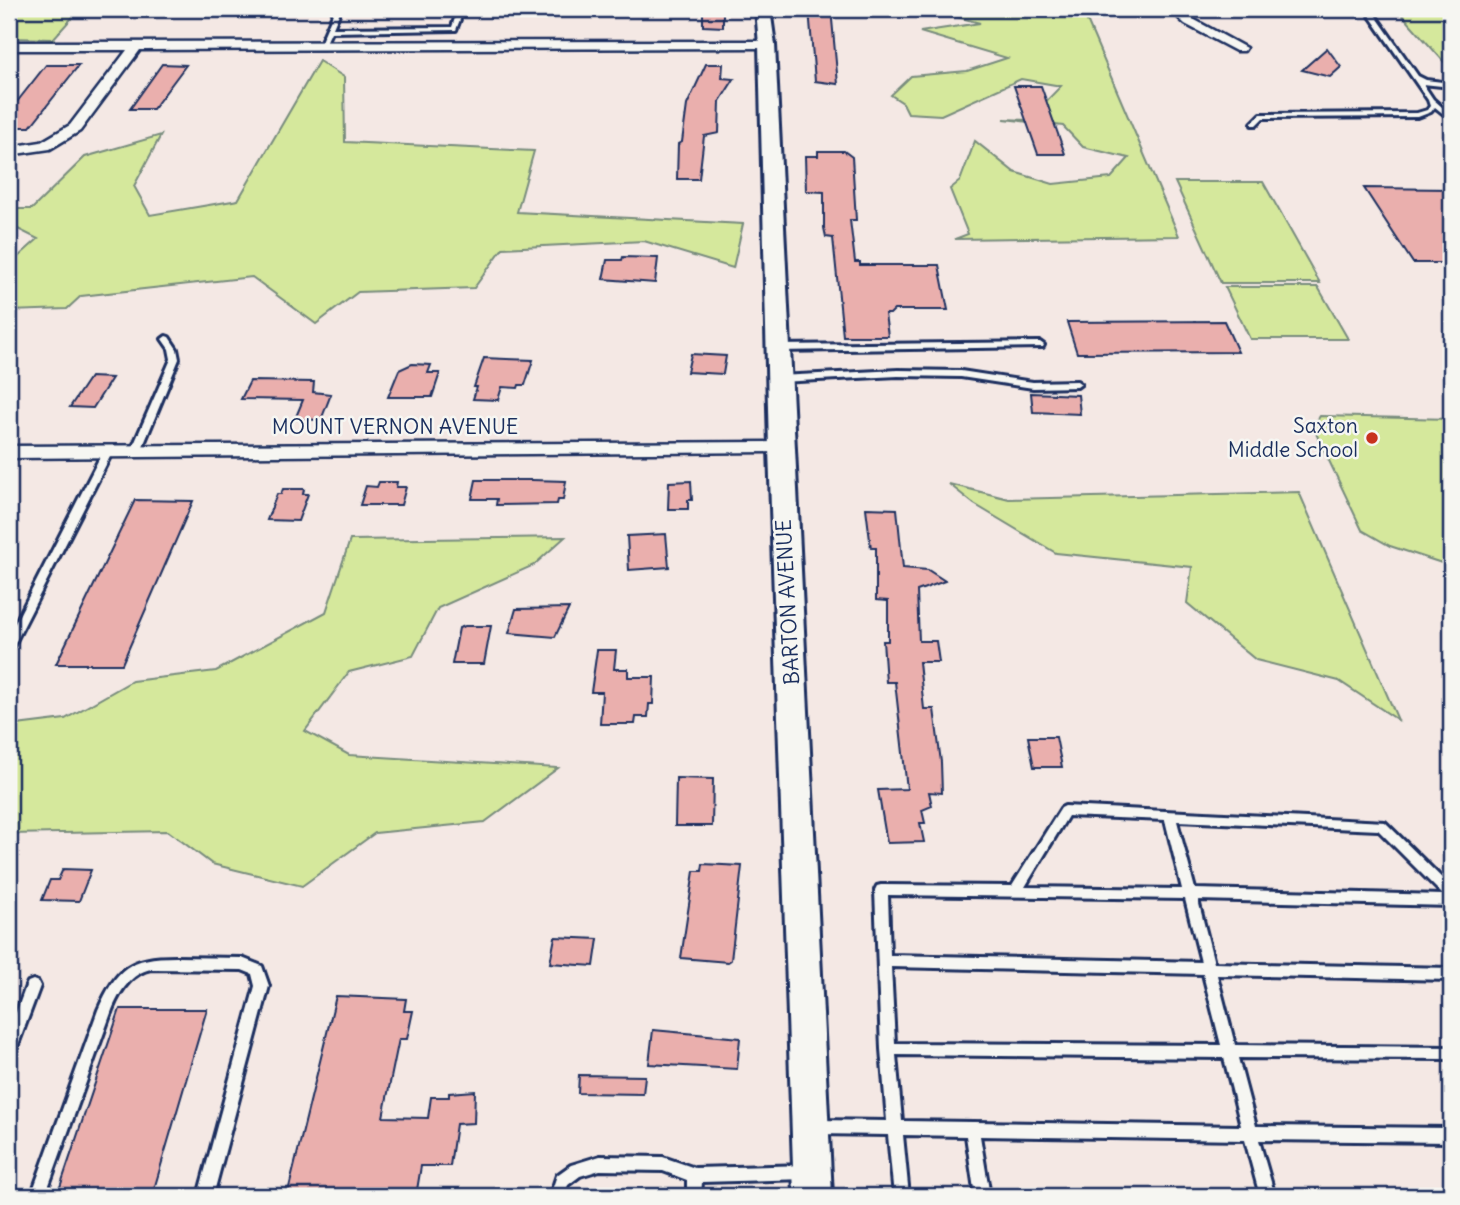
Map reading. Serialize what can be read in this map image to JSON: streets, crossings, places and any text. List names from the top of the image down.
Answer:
{
  "streets": {
    "street": ["MOUNT VERNON AVENUE", "BARTON AVENUE"]
  },
  "crossings": [
    ["MOUNT VERNON AVENUE", "BARTON AVENUE"]
  ],
  "places": ["Saxton Middle School"]
}
